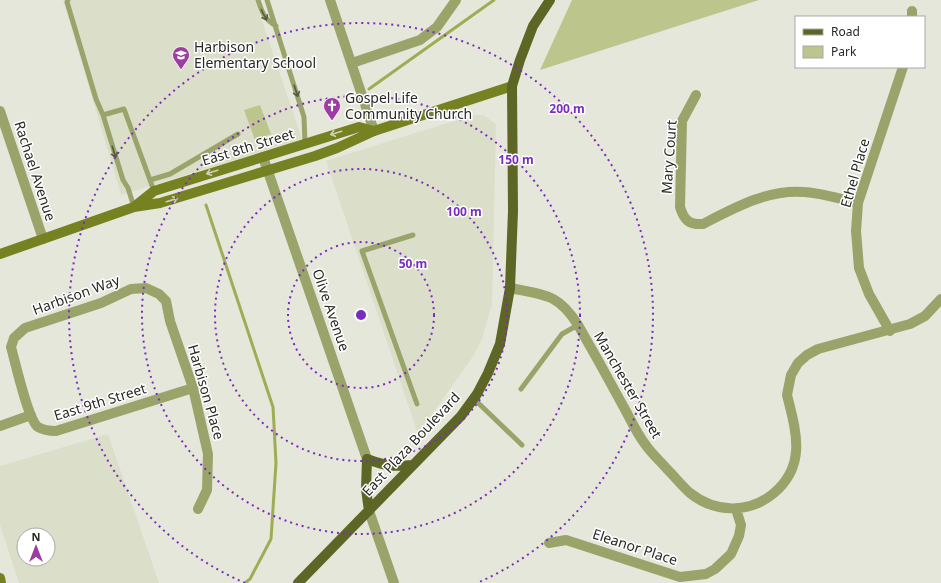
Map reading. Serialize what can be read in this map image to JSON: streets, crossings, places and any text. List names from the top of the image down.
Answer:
{
  "streets": {
    "main road": ["East 8th Street", "East Plaza Boulevard"],
    "street": [
      "Mary Court",
      "Rachael Avenue",
      "Ethel Place",
      "Harbison Way",
      "Olive Avenue",
      "Manchester Street",
      "Harbison Place",
      "East 9th Street",
      "Eleanor Place"
    ]
  },
  "crossings": [
    ["East 8th Street", "Rachael Avenue"],
    ["East 8th Street", "Olive Avenue"],
    ["East 8th Street", "East Plaza Boulevard"],
    ["Mary Court", "Ethel Place"],
    ["Ethel Place", "Manchester Street"],
    ["Harbison Way", "Harbison Place"],
    ["Harbison Way", "East 9th Street"],
    ["Manchester Street", "East Plaza Boulevard"],
    ["Manchester Street", "Eleanor Place"],
    ["Harbison Place", "East 9th Street"]
  ],
  "places": {
    "school or university": ["Harbison Elementary School"],
    "church": ["Gospel Life Community Church"]
  },
  "legend": ["Road", "Park"],
  "north": "top",
  "rings": [
    "200 m",
    "150 m",
    "100 m",
    "50 m"
  ]
}
